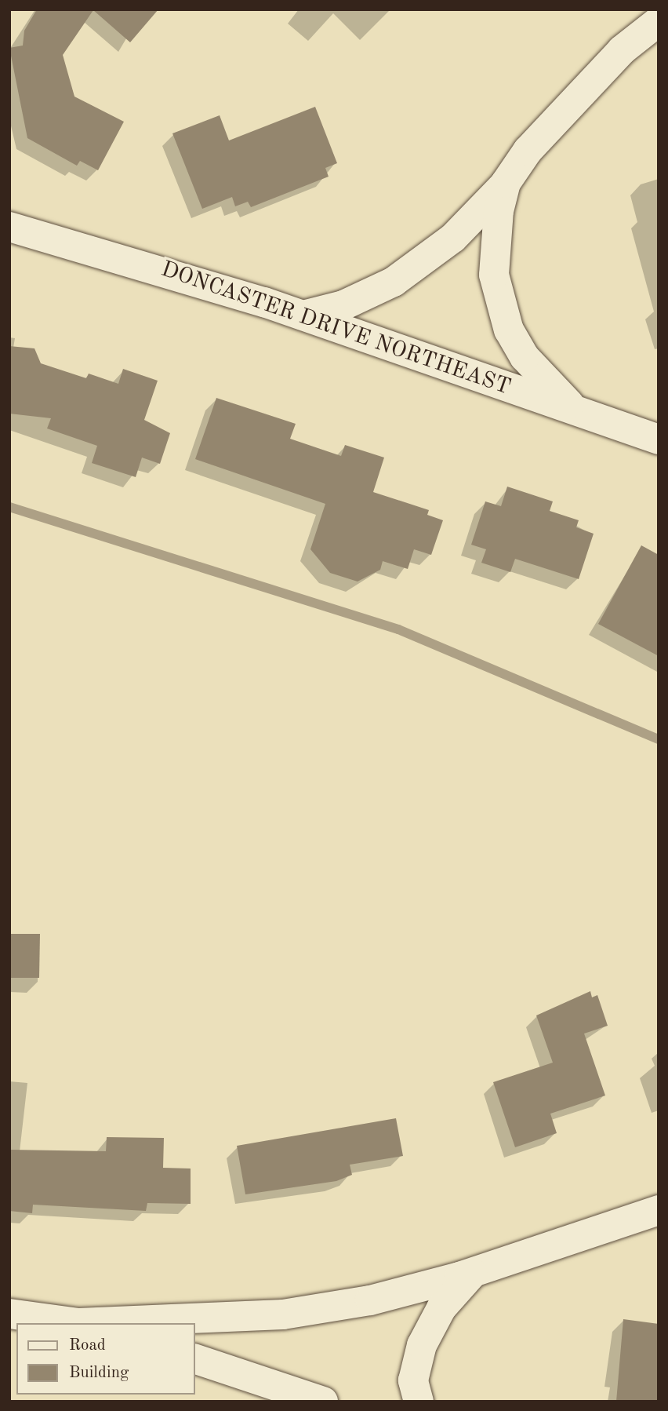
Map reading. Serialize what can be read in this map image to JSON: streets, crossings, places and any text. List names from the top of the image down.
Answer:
{
  "streets": {
    "street": ["DONCASTER DRIVE NORTHEAST"]
  },
  "legend": ["Road", "Building"]
}
